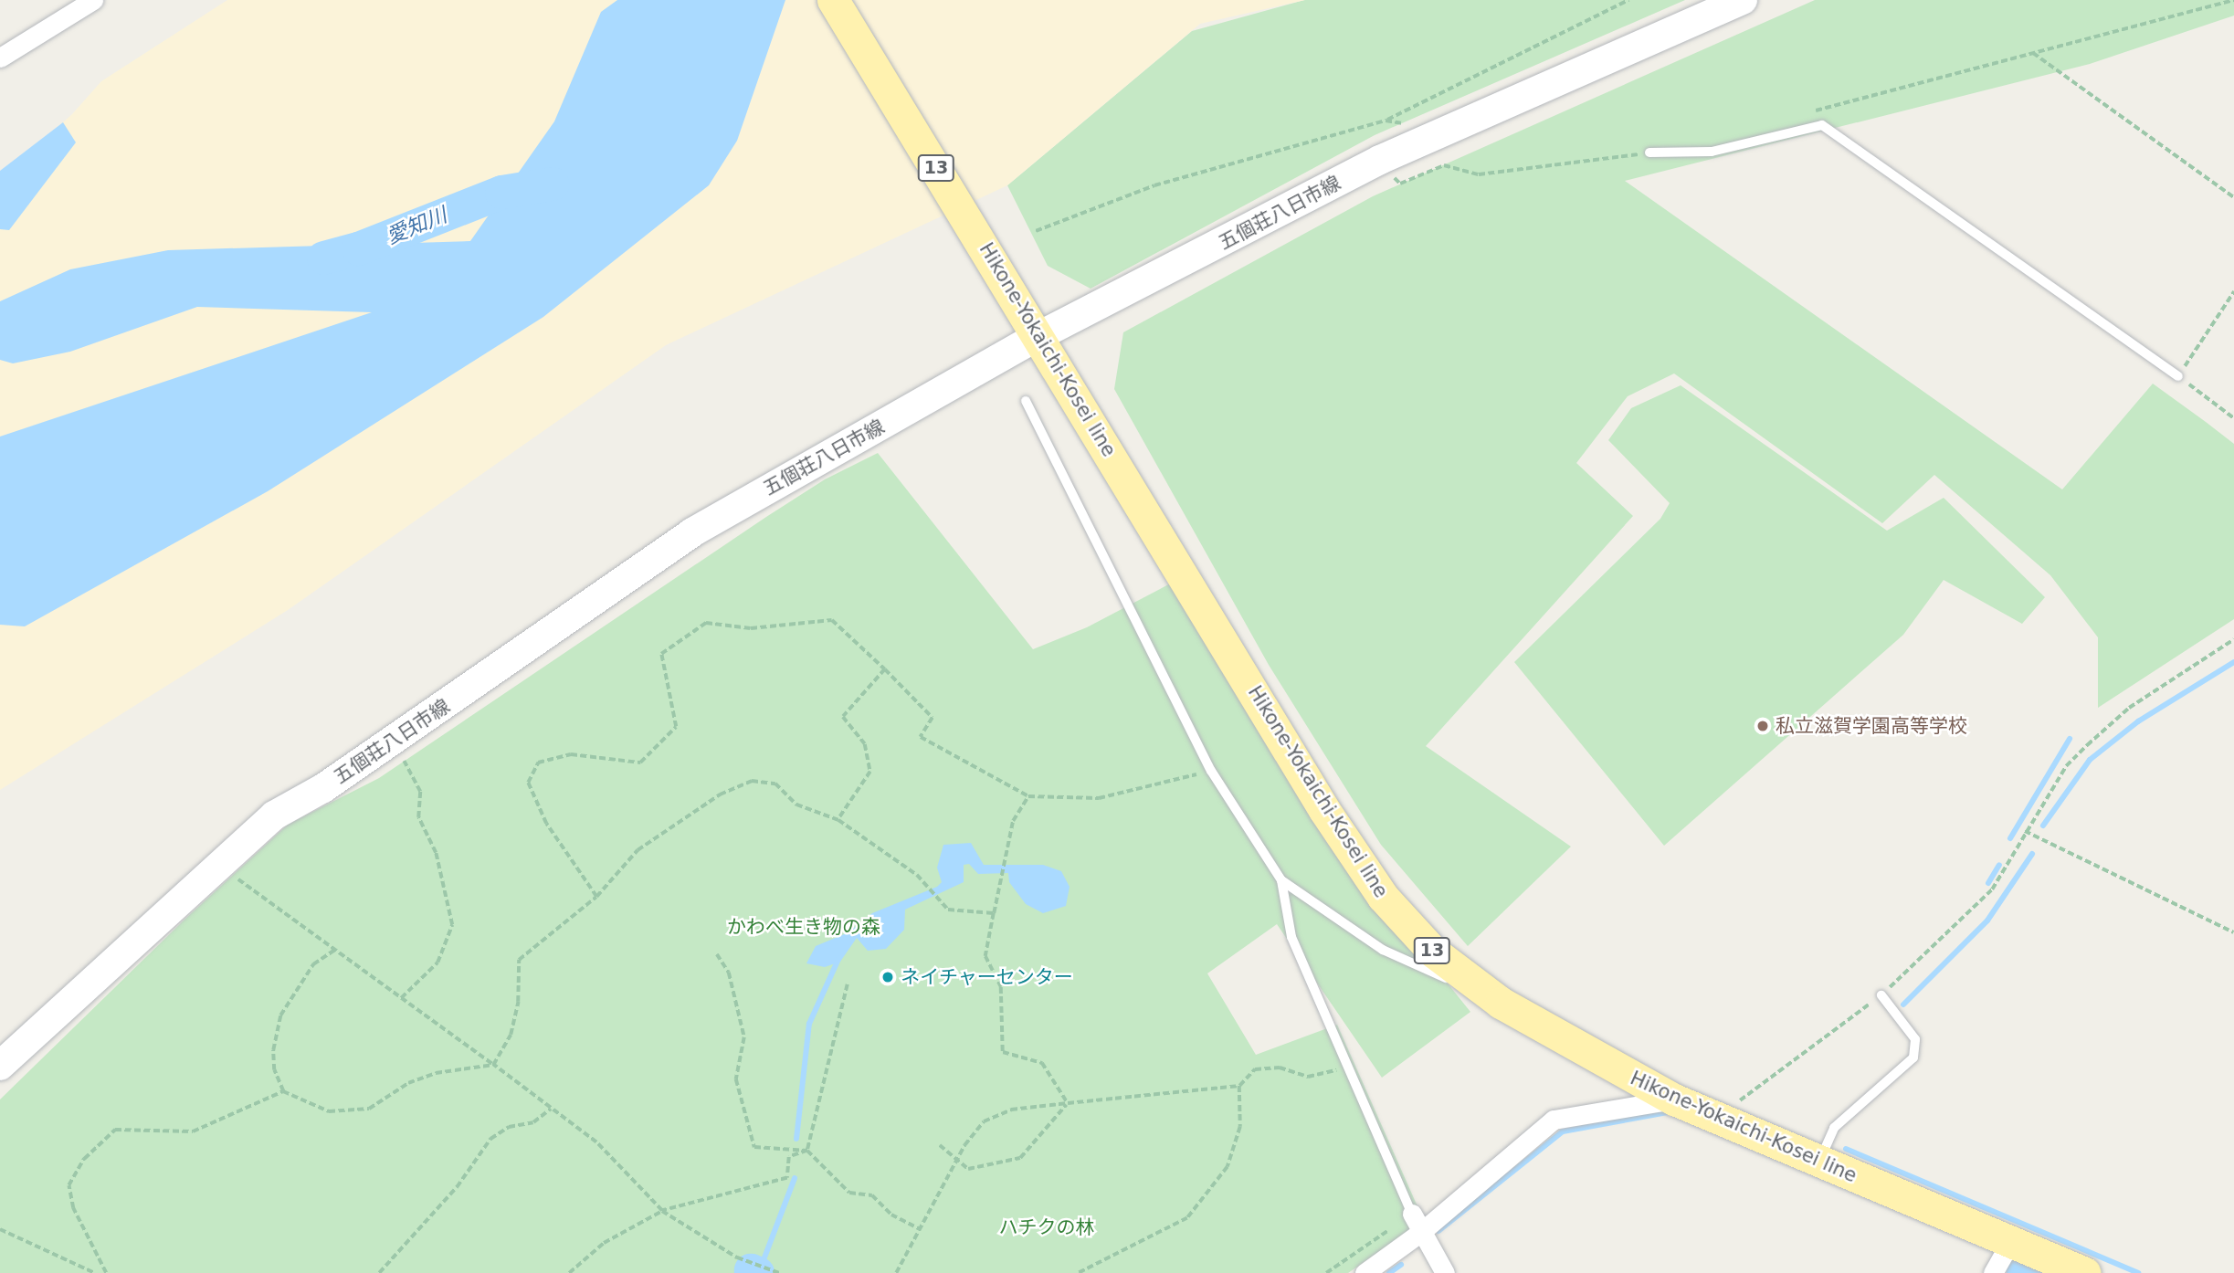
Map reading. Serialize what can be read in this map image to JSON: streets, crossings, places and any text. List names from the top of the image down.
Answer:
{
  "streets": {
    "main road": ["13", "五個荘八日市線", "Hikone-Yokaichi-Kosei line"]
  },
  "crossings": [
    ["五個荘八日市線", "Hikone-Yokaichi-Kosei line"]
  ],
  "water": ["愛知川"],
  "parks": ["かわべ生き物の森", "ハチクの林"],
  "places": ["私立滋賀学園高等学校", "ネイチャーセンター"]
}
